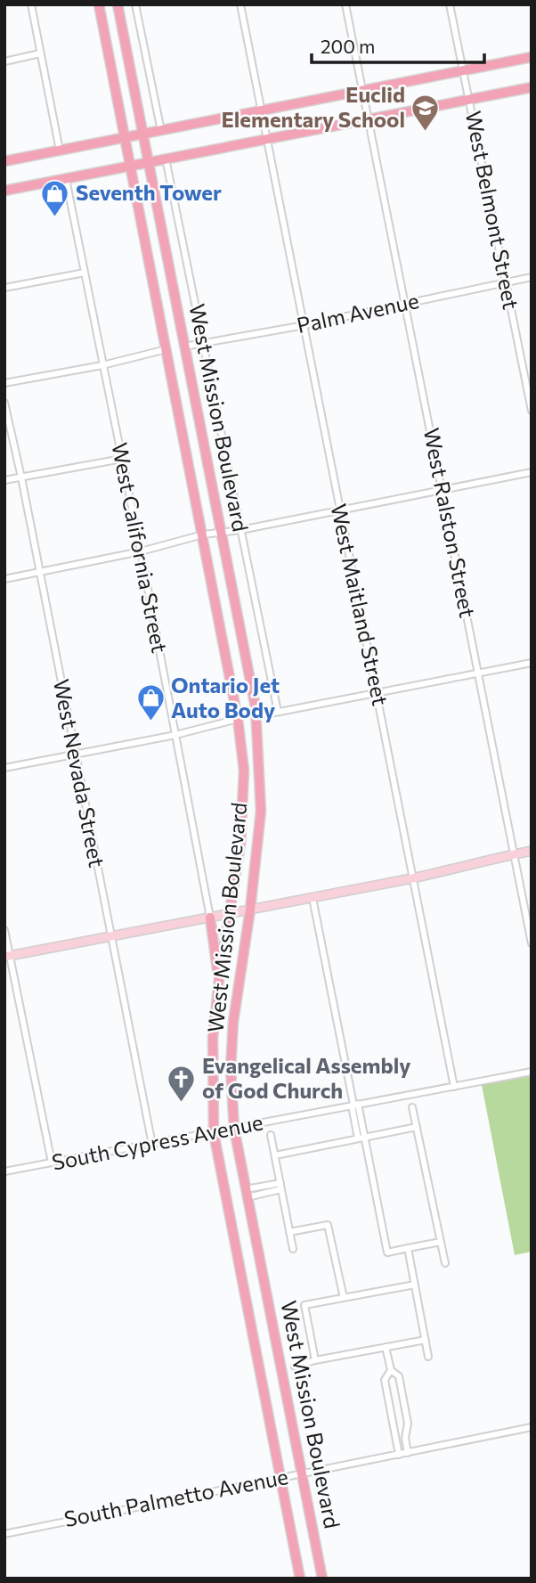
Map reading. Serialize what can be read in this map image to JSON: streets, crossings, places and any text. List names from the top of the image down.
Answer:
{
  "streets": {
    "main road": ["West Mission Boulevard"],
    "street": [
      "West Belmont Street",
      "Palm Avenue",
      "West Ralston Street",
      "West California Street",
      "West Maitland Street",
      "West Nevada Street",
      "South Cypress Avenue",
      "South Palmetto Avenue"
    ]
  },
  "crossings": [
    ["West Belmont Street", "Palm Avenue"],
    ["Palm Avenue", "West Mission Boulevard"],
    ["Palm Avenue", "West Ralston Street"],
    ["Palm Avenue", "West Maitland Street"],
    ["West Mission Boulevard", "South Cypress Avenue"],
    ["West Mission Boulevard", "South Palmetto Avenue"],
    ["West Maitland Street", "South Cypress Avenue"],
    ["West Nevada Street", "South Cypress Avenue"]
  ],
  "places": {
    "school or university": ["Euclid Elementary School"],
    "shop": ["Seventh Tower", "Ontario Jet Auto Body"],
    "church": ["Evangelical Assembly of God Church"]
  },
  "scale_bar": "200 m"
}
